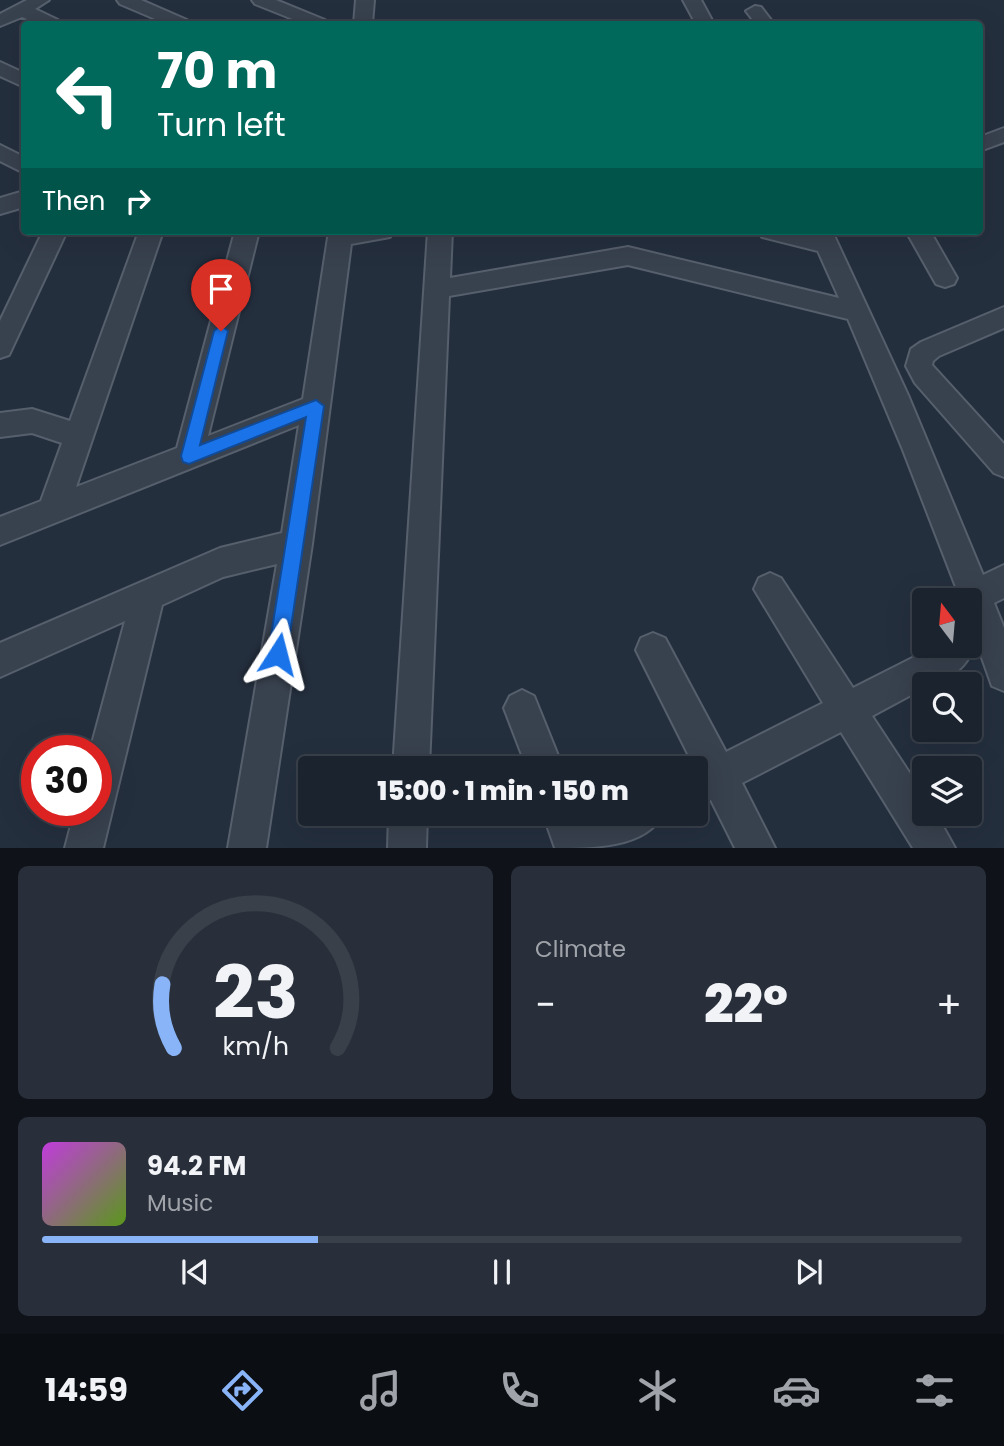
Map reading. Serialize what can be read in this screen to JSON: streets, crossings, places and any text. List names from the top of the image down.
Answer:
{
  "north": "top",
  "page": {
    "turn": ["70 m", "Turn left"],
    "then": "Then",
    "limit": "30",
    "trip": "15:00 · 1 min · 150 m",
    "tile": "Climate",
    "heat": ["−", "22°", "+"],
    "song": ["94.2 FM", "Music"],
    "tabs": "14:59",
    "gauge": ["23", "km/h"]
  }
}
